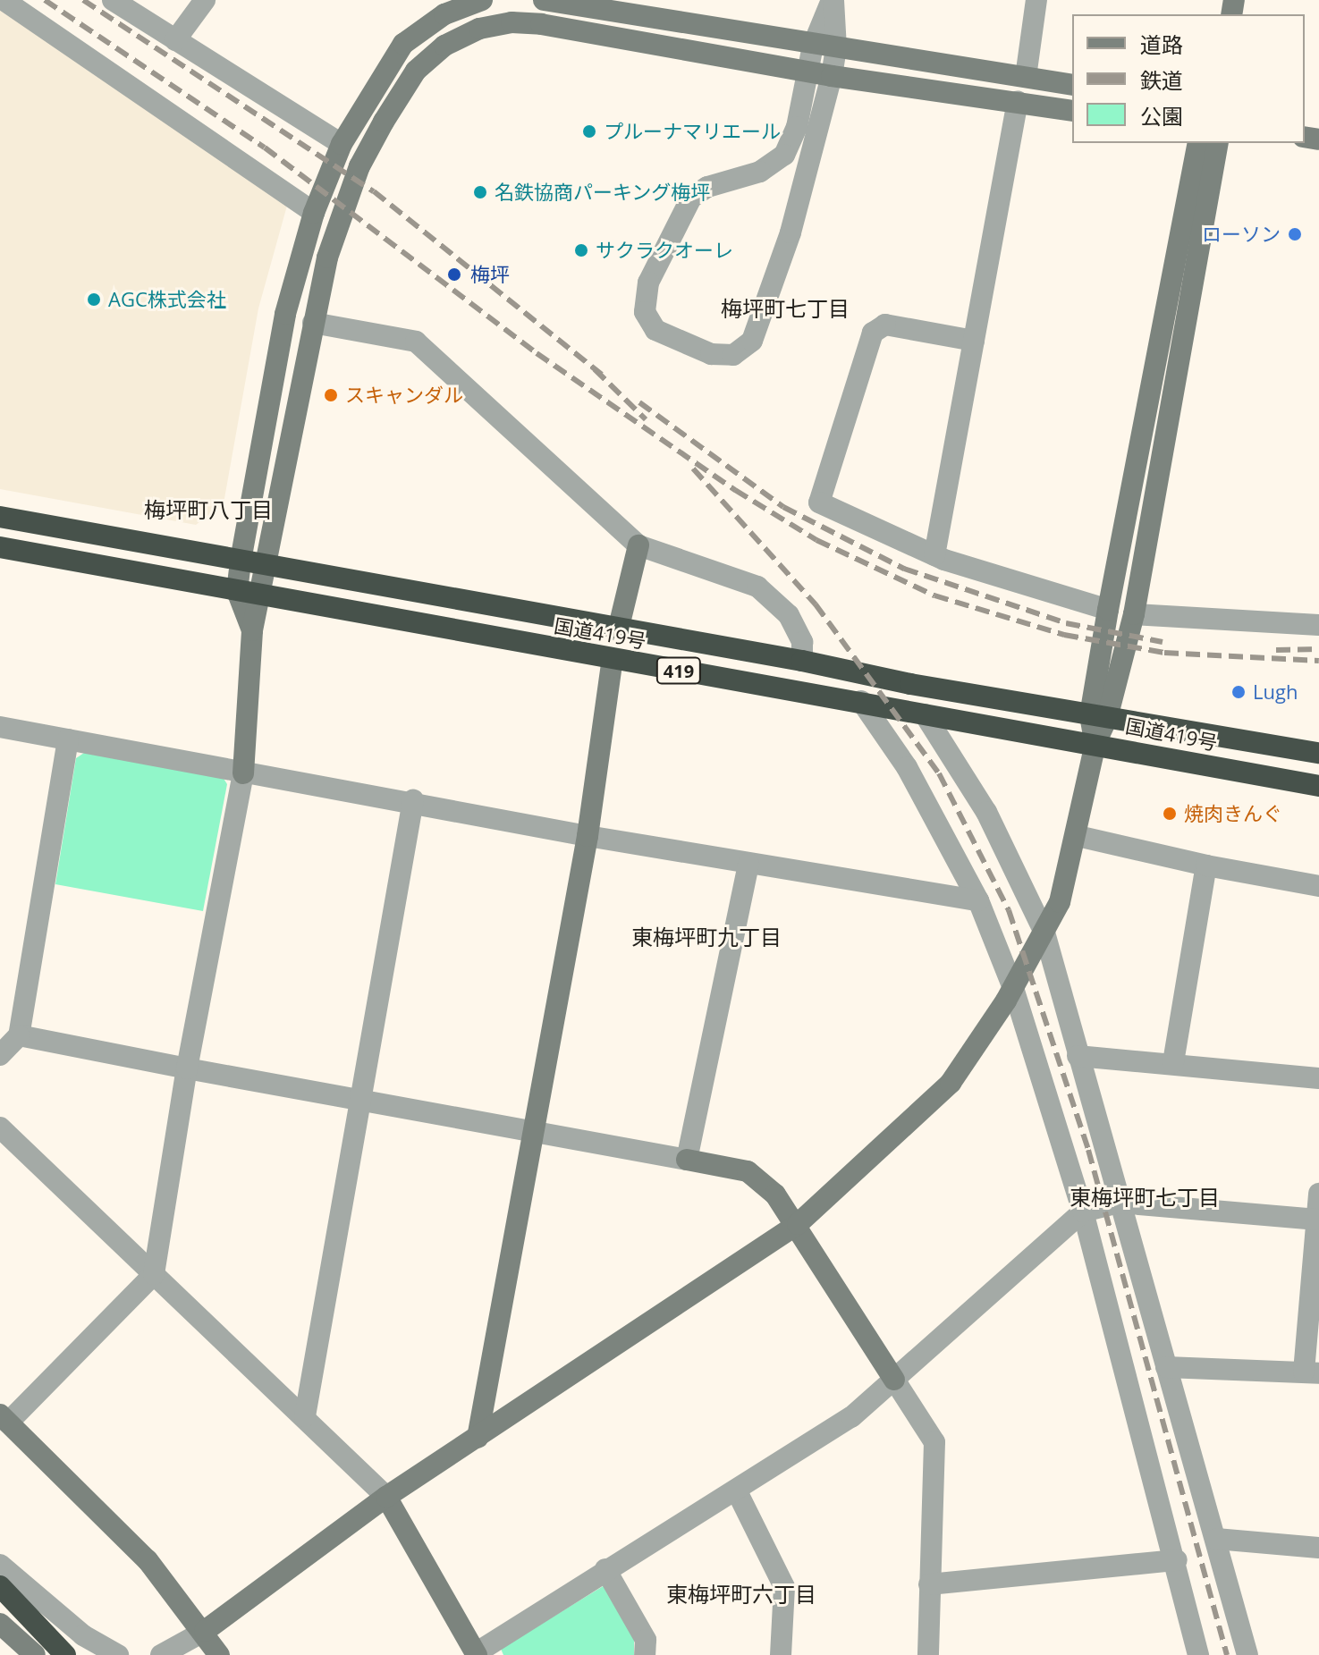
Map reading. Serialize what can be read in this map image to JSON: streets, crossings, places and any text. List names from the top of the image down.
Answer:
{
  "streets": {
    "highway": ["国道419号", "419"]
  },
  "districts": [
    "梅坪町七丁目",
    "梅坪町八丁目",
    "東梅坪町九丁目",
    "東梅坪町七丁目",
    "東梅坪町六丁目"
  ],
  "places": [
    "プルーナマリエール",
    "名鉄協商パーキング梅坪",
    "ローソン",
    "サクラクオーレ",
    "梅坪",
    "AGC株式会社",
    "スキャンダル",
    "Lugh",
    "焼肉きんぐ"
  ],
  "legend": ["道路", "鉄道", "公園"]
}
